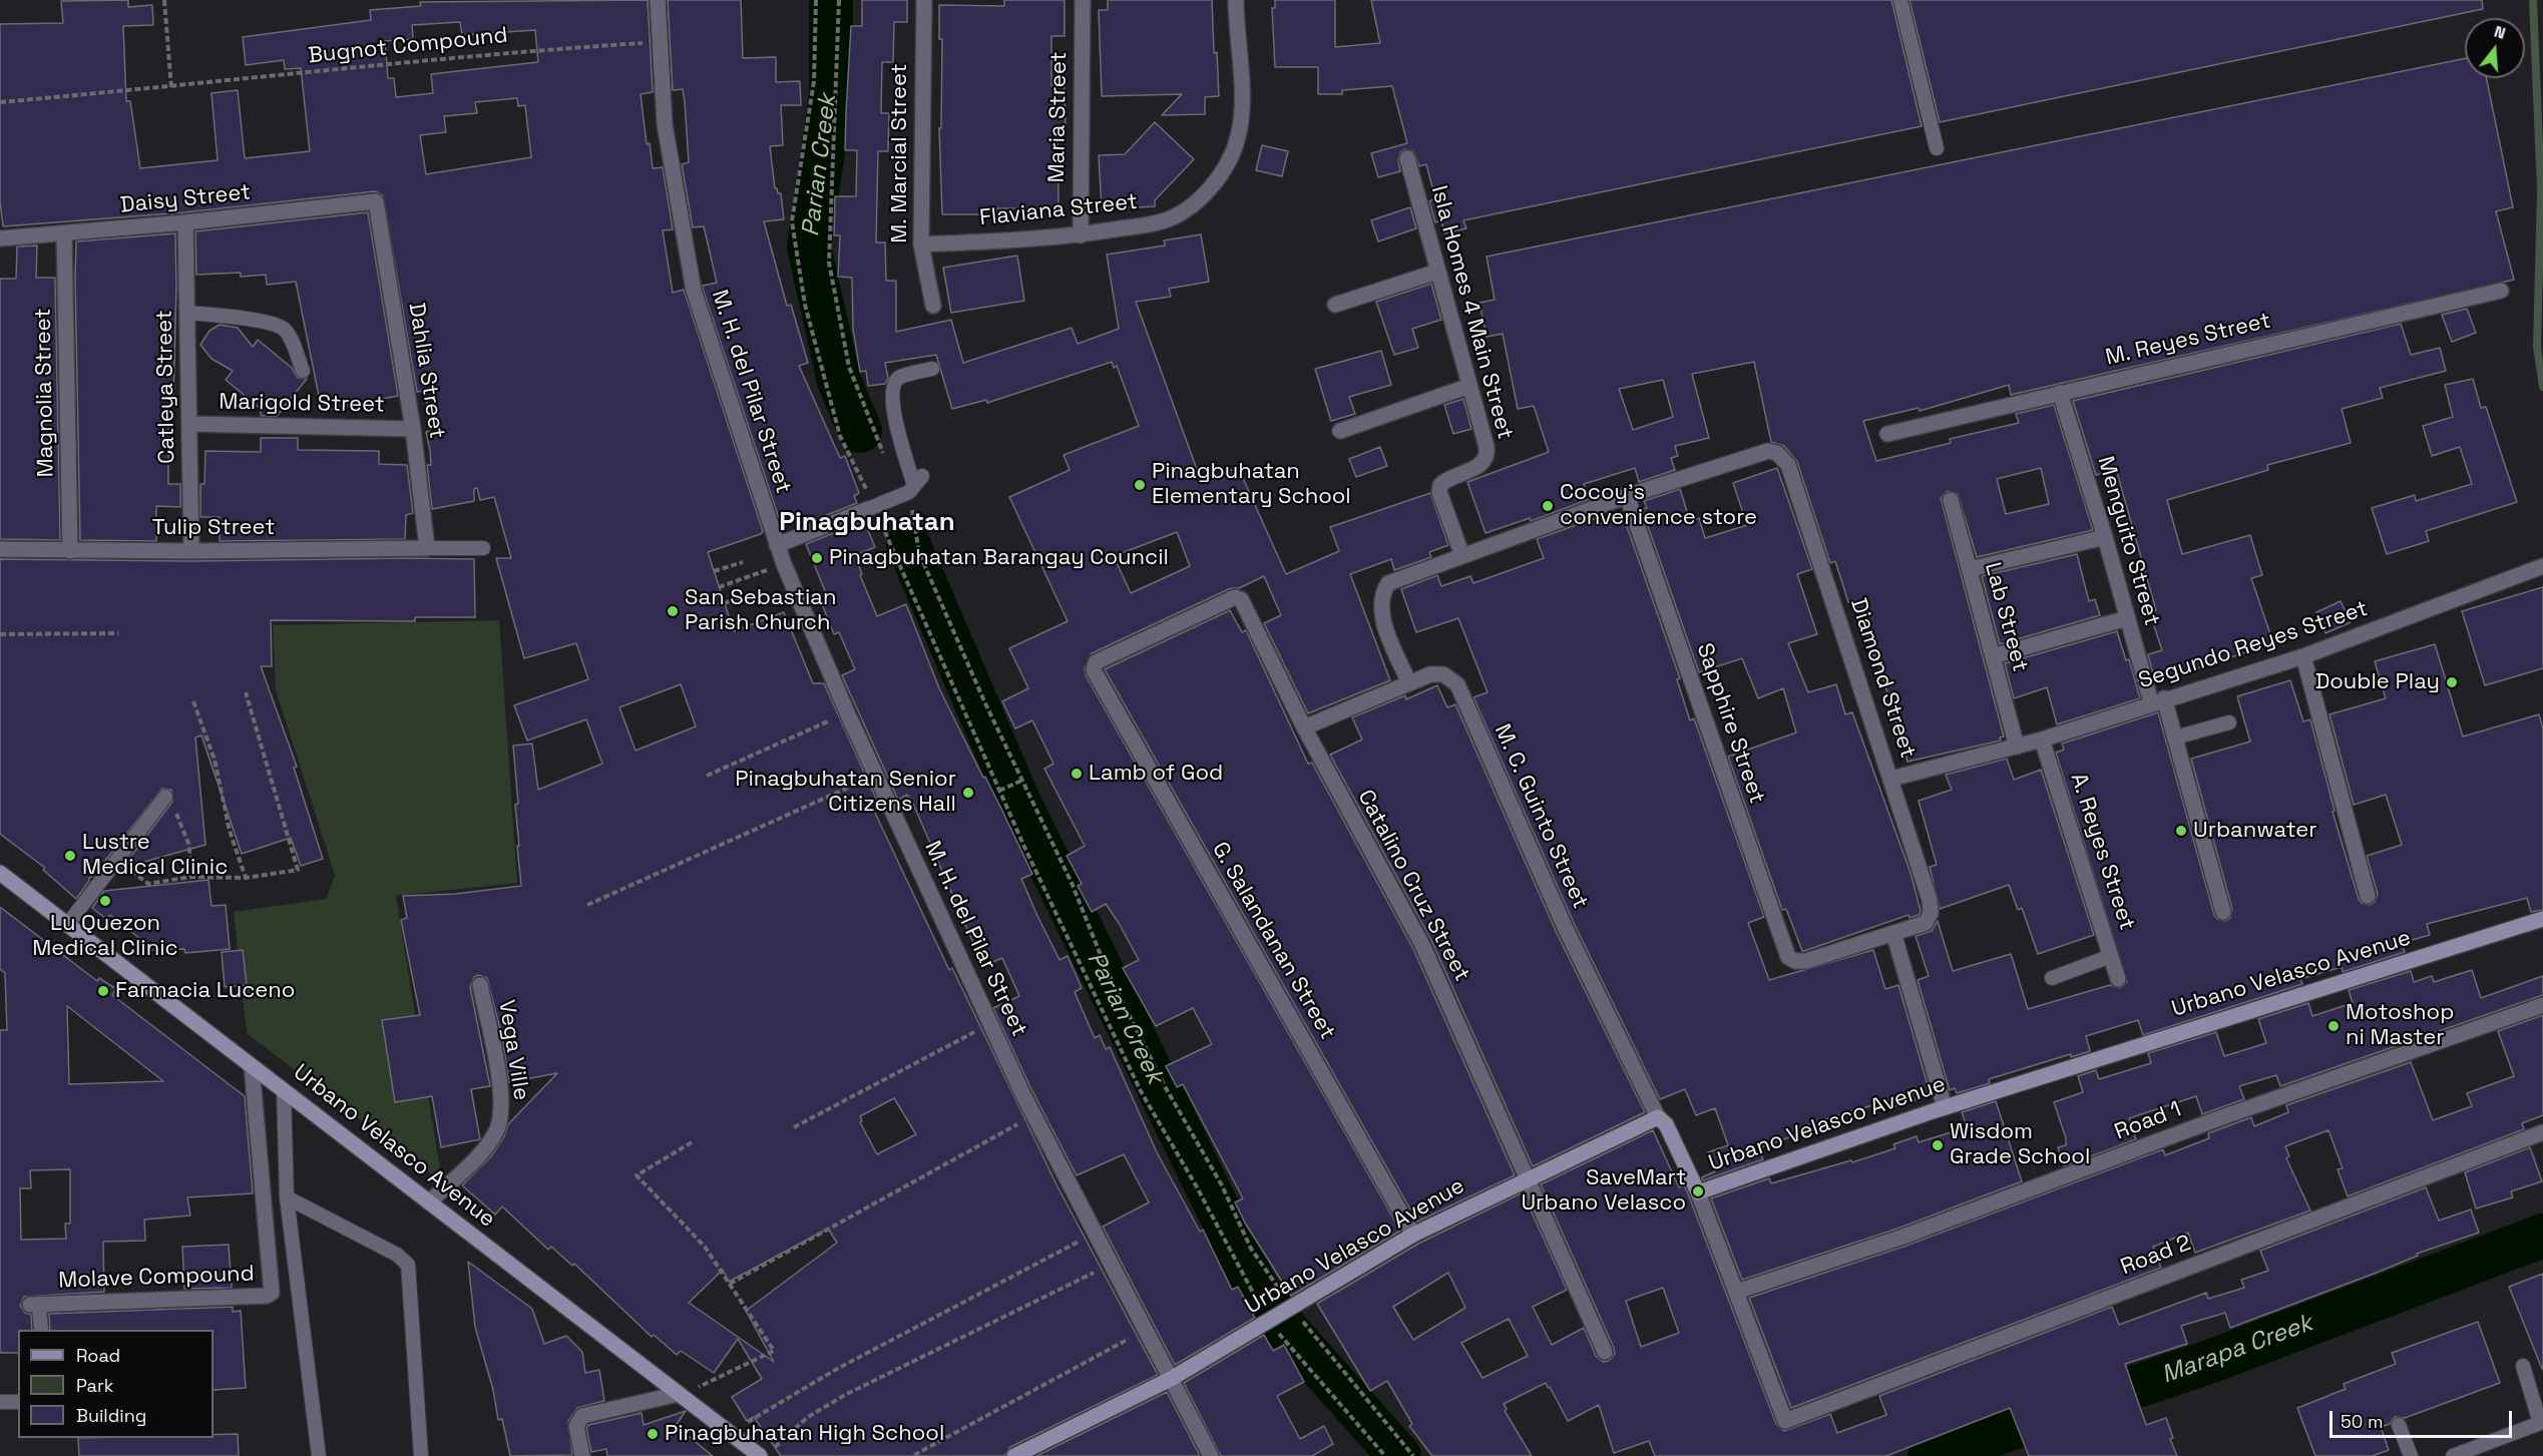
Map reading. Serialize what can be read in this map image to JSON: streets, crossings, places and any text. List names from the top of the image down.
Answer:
{
  "streets": {
    "main road": ["Urbano Velasco Avenue"],
    "street": [
      "Maria Street",
      "M. Marcial Street",
      "Daisy Street",
      "Flaviana Street",
      "Isla Homes 4 Main Street",
      "M. Reyes Street",
      "Dahlia Street",
      "Catleya Street",
      "M. H. del Pilar Street",
      "Magnolia Street",
      "Marigold Street",
      "Tulip Street",
      "Menguito Street",
      "Lab Street",
      "Segundo Reyes Street",
      "Diamond Street",
      "Sapphire Street",
      "M. C. Guinto Street",
      "A. Reyes Street",
      "Catalino Cruz Street",
      "G. Salandanan Street",
      "Vega Ville",
      "Road 1",
      "Road 2",
      "Molave Compound"
    ],
    "path": ["Bugnot Compound"]
  },
  "crossings": [
    ["Maria Street", "Flaviana Street"],
    ["M. Marcial Street", "Flaviana Street"],
    ["Daisy Street", "Dahlia Street"],
    ["Daisy Street", "Catleya Street"],
    ["Daisy Street", "Magnolia Street"],
    ["M. Reyes Street", "Menguito Street"],
    ["Dahlia Street", "Marigold Street"],
    ["Dahlia Street", "Tulip Street"],
    ["Catleya Street", "Marigold Street"],
    ["Catleya Street", "Tulip Street"],
    ["M. H. del Pilar Street", "Urbano Velasco Avenue"],
    ["Magnolia Street", "Tulip Street"],
    ["Menguito Street", "Segundo Reyes Street"],
    ["Lab Street", "Segundo Reyes Street"],
    ["Segundo Reyes Street", "Diamond Street"],
    ["Segundo Reyes Street", "A. Reyes Street"],
    ["Diamond Street", "Sapphire Street"],
    ["M. C. Guinto Street", "Catalino Cruz Street"],
    ["M. C. Guinto Street", "Urbano Velasco Avenue"],
    ["Catalino Cruz Street", "G. Salandanan Street"],
    ["Catalino Cruz Street", "Urbano Velasco Avenue"],
    ["G. Salandanan Street", "Urbano Velasco Avenue"],
    ["Urbano Velasco Avenue", "Vega Ville"],
    ["Urbano Velasco Avenue", "Molave Compound"],
    ["Road 1", "Road 2"]
  ],
  "districts": ["Pinagbuhatan"],
  "water": ["Parian Creek", "Marapa Creek"],
  "places": [
    "Pinagbuhatan Elementary School",
    "Cocoy's convenience store",
    "Pinagbuhatan Barangay Council",
    "San Sebastian Parish Church",
    "Double Play",
    "Lamb of God",
    "Pinagbuhatan Senior Citizens Hall",
    "Urbanwater",
    "Lustre Medical Clinic",
    "Lu Quezon Medical Clinic",
    "Farmacia Luceno",
    "Motoshop ni Master",
    "Wisdom Grade School",
    "SaveMart Urbano Velasco",
    "Pinagbuhatan High School"
  ],
  "legend": ["Road", "Park", "Building"],
  "scale_bar": "50 m",
  "north": "top"
}
